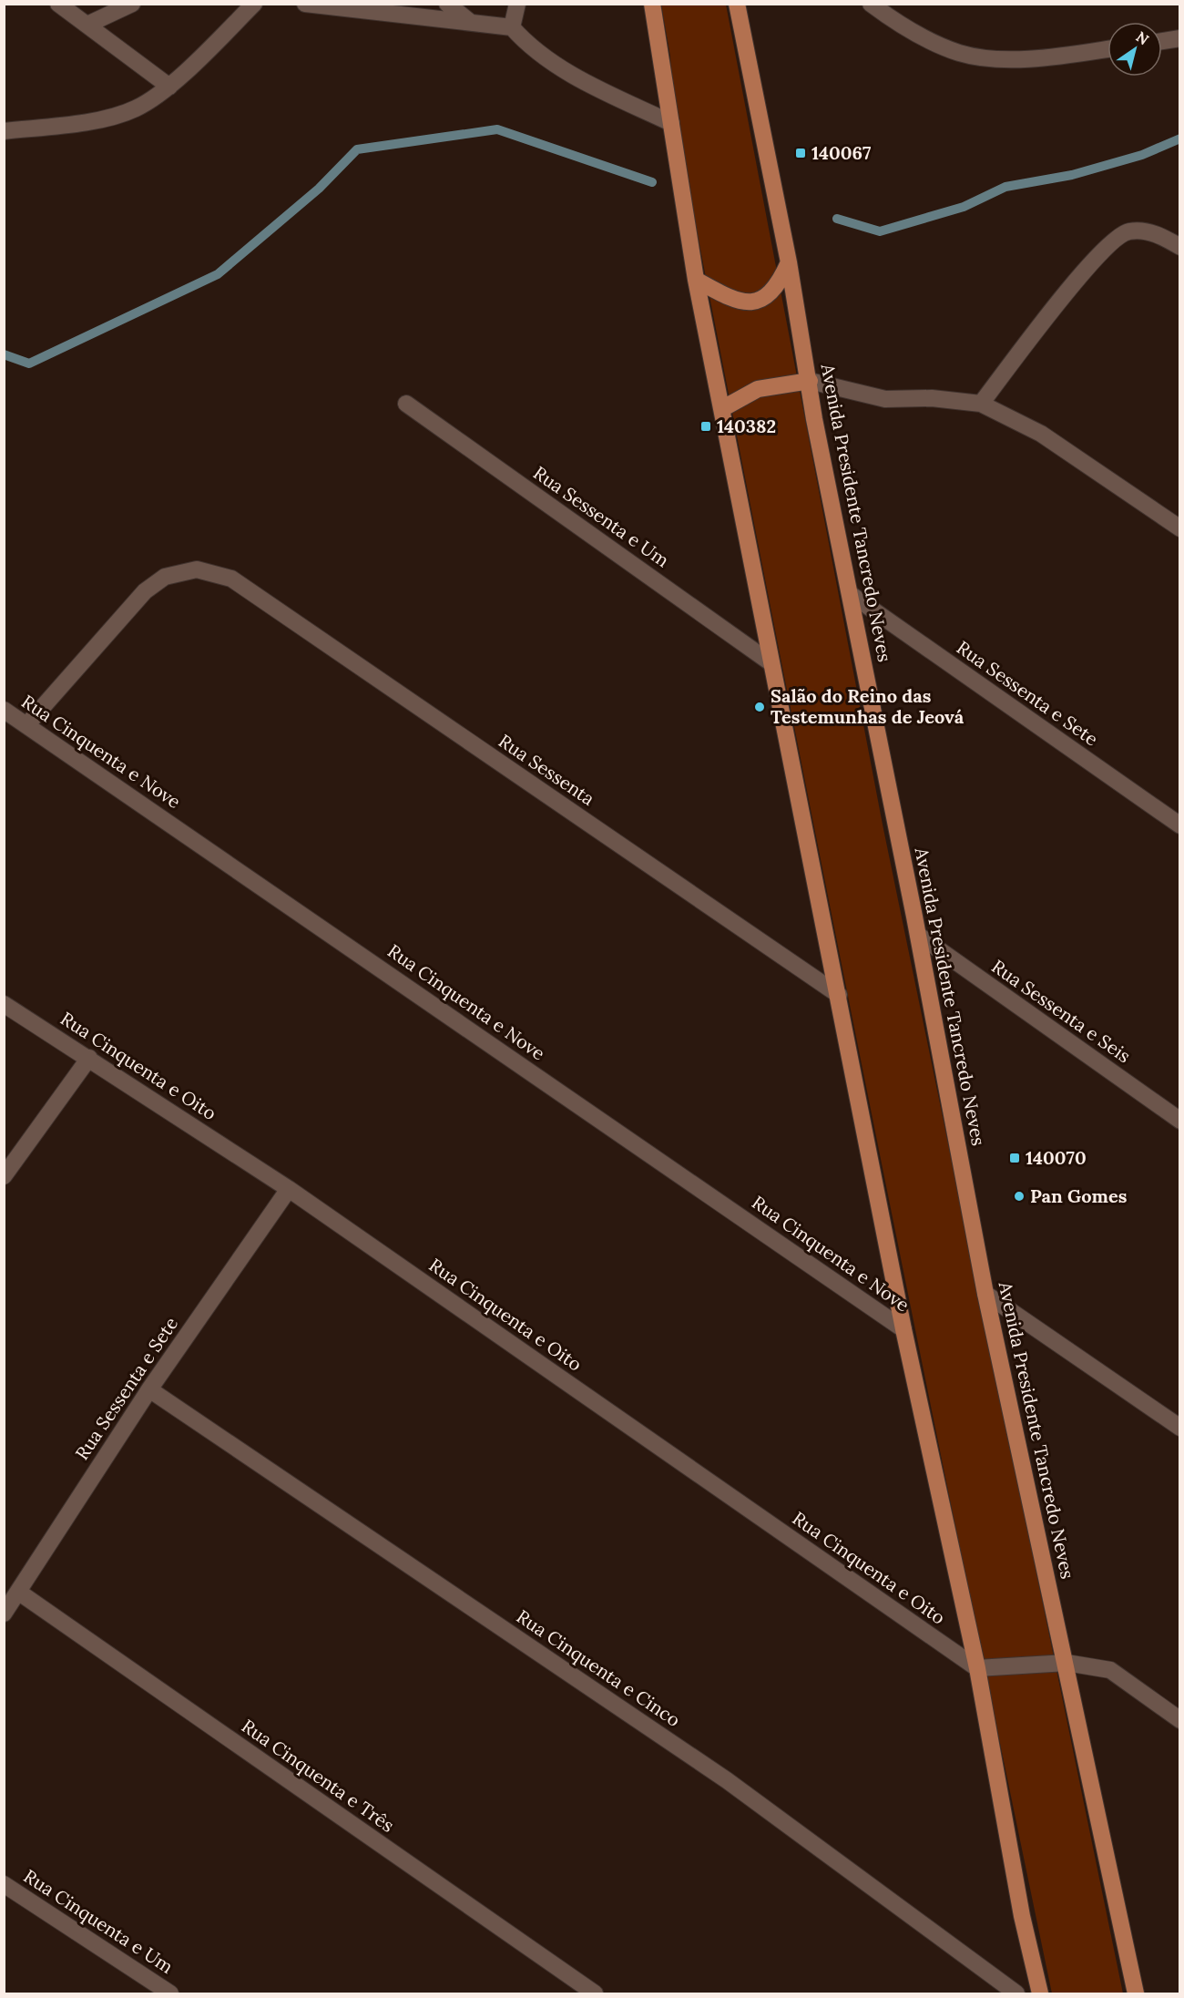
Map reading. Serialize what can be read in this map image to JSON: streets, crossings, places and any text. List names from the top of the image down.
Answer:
{
  "streets": {
    "main road": ["Avenida Presidente Tancredo Neves"],
    "street": [
      "Rua Sessenta e Um",
      "Rua Sessenta e Sete",
      "Rua Cinquenta e Nove",
      "Rua Sessenta",
      "Rua Sessenta e Seis",
      "Rua Cinquenta e Oito",
      "Rua Cinquenta e Cinco",
      "Rua Cinquenta e Três",
      "Rua Cinquenta e Um"
    ]
  },
  "crossings": [
    ["Avenida Presidente Tancredo Neves", "Rua Sessenta e Sete"],
    ["Avenida Presidente Tancredo Neves", "Rua Sessenta e Seis"],
    ["Rua Sessenta e Sete", "Rua Cinquenta e Oito"],
    ["Rua Sessenta e Sete", "Rua Cinquenta e Cinco"],
    ["Rua Sessenta e Sete", "Rua Cinquenta e Três"],
    ["Rua Cinquenta e Nove", "Rua Sessenta"]
  ],
  "places": {
    "transit": ["140067", "140382", "140070"],
    "other": ["Salão do Reino das Testemunhas de Jeová", "Pan Gomes"]
  },
  "north": "top right"
}
